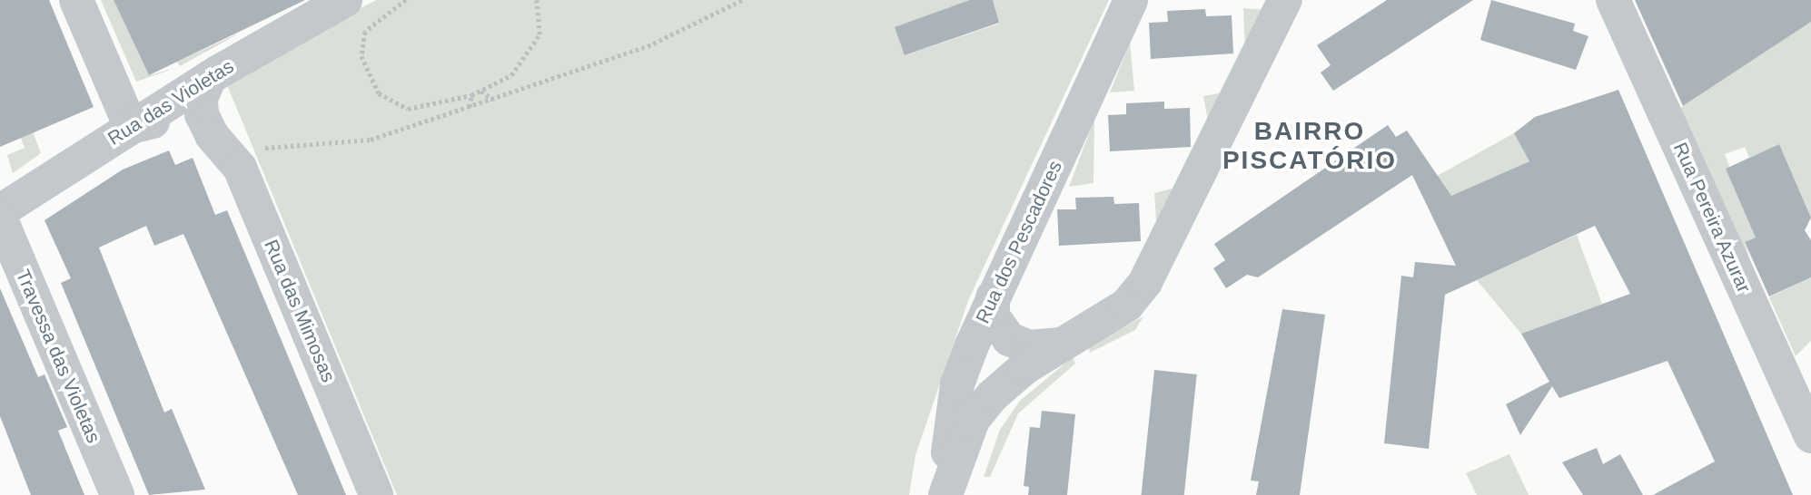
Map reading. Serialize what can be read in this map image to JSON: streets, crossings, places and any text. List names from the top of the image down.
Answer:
{
  "streets": {
    "street": [
      "Rua das Violetas",
      "Rua Pereira Azurar",
      "Rua dos Pescadores",
      "Rua das Mimosas",
      "Travessa das Violetas"
    ]
  },
  "crossings": [
    ["Rua das Violetas", "Rua das Mimosas"]
  ],
  "districts": ["BAIRRO PISCATÓRIO"]
}
